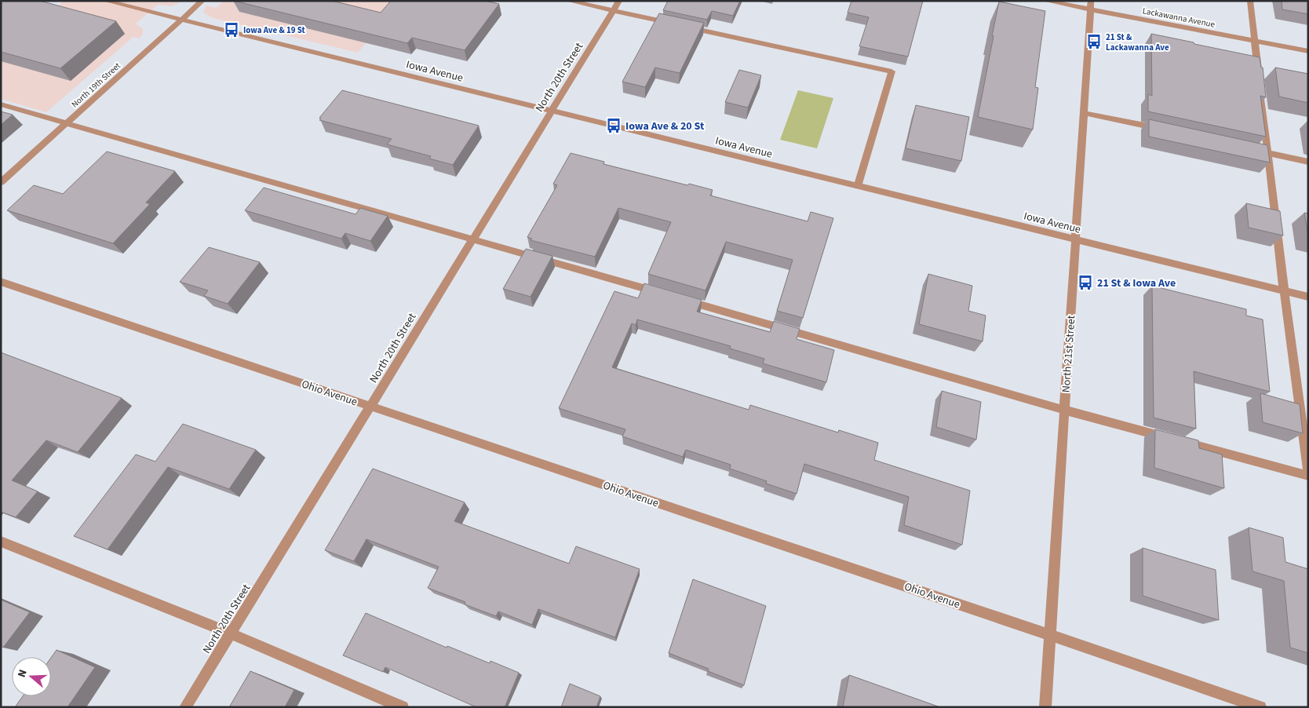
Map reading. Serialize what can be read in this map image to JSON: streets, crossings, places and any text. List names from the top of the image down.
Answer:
{
  "streets": {
    "street": [
      "Lackawanna Avenue",
      "Iowa Avenue",
      "North 20th Street",
      "North 19th Street",
      "North 21st Street",
      "Ohio Avenue"
    ]
  },
  "crossings": [
    ["Lackawanna Avenue", "North 21st Street"],
    ["Iowa Avenue", "North 20th Street"],
    ["Iowa Avenue", "North 19th Street"],
    ["Iowa Avenue", "North 21st Street"],
    ["North 20th Street", "Ohio Avenue"],
    ["North 21st Street", "Ohio Avenue"]
  ],
  "places": {
    "bus stop": [
      "Iowa Ave & 19 St",
      "21 St & Lackawanna Ave",
      "Iowa Ave & 20 St",
      "21 St & Iowa Ave"
    ]
  },
  "north": "left"
}
